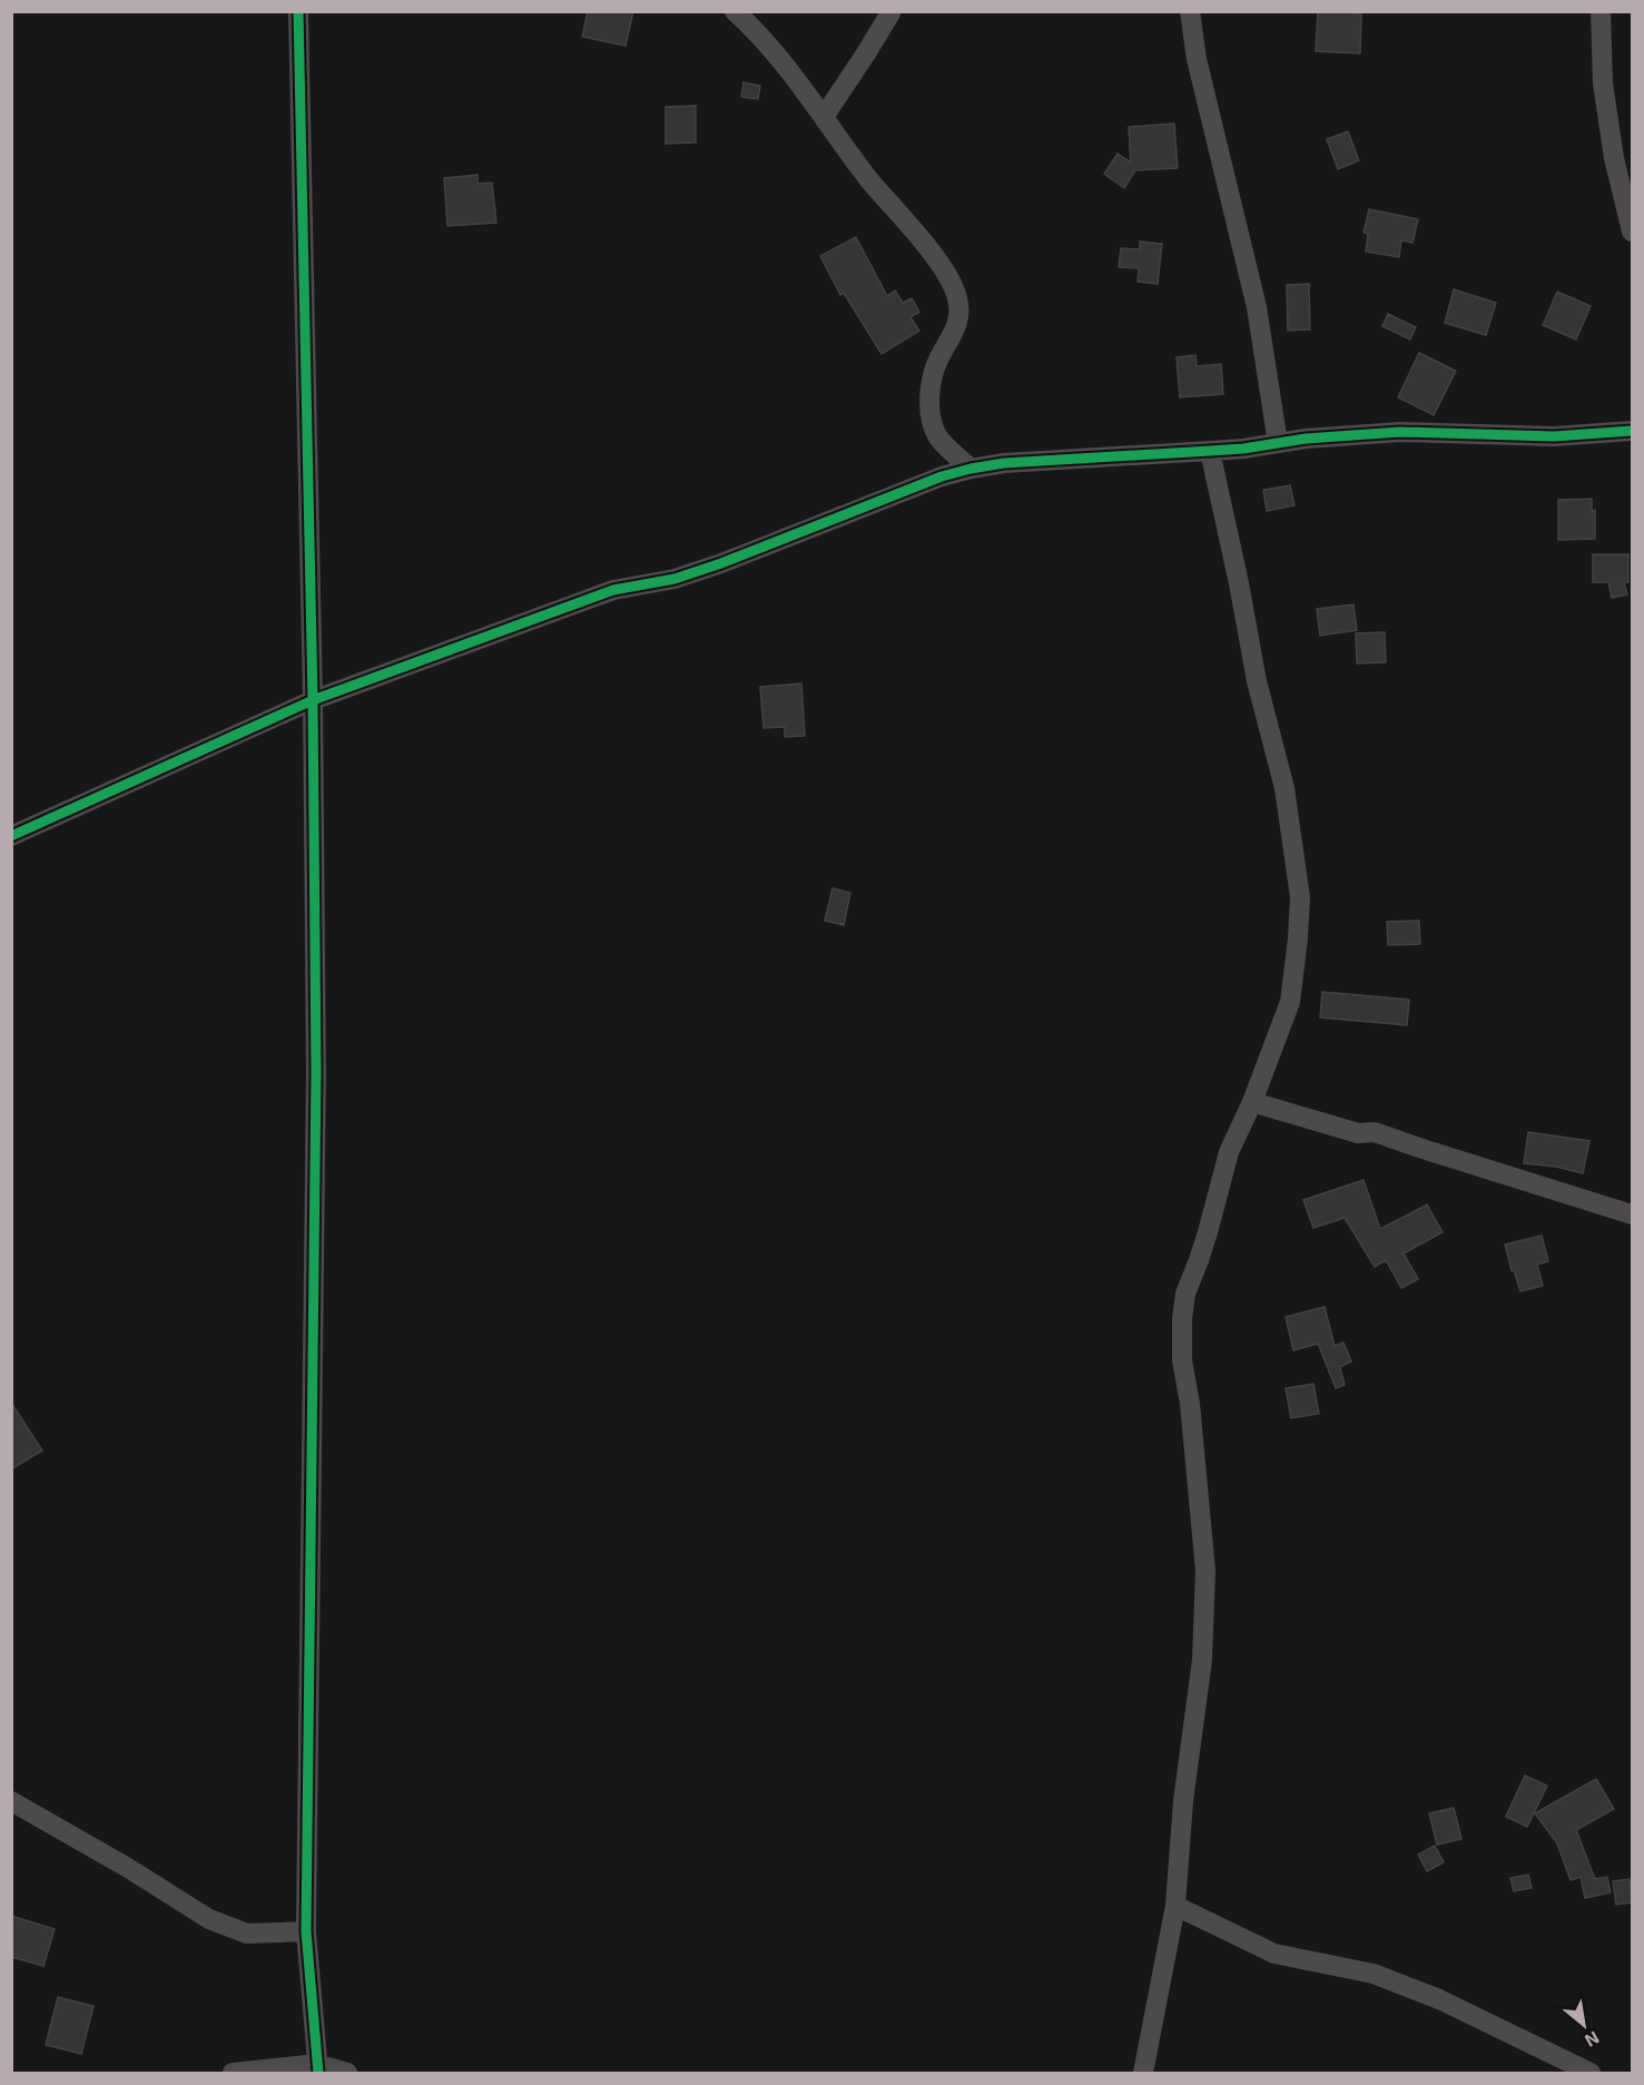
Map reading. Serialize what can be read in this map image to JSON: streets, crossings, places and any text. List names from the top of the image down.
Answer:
{
  "north": "bottom right"
}
